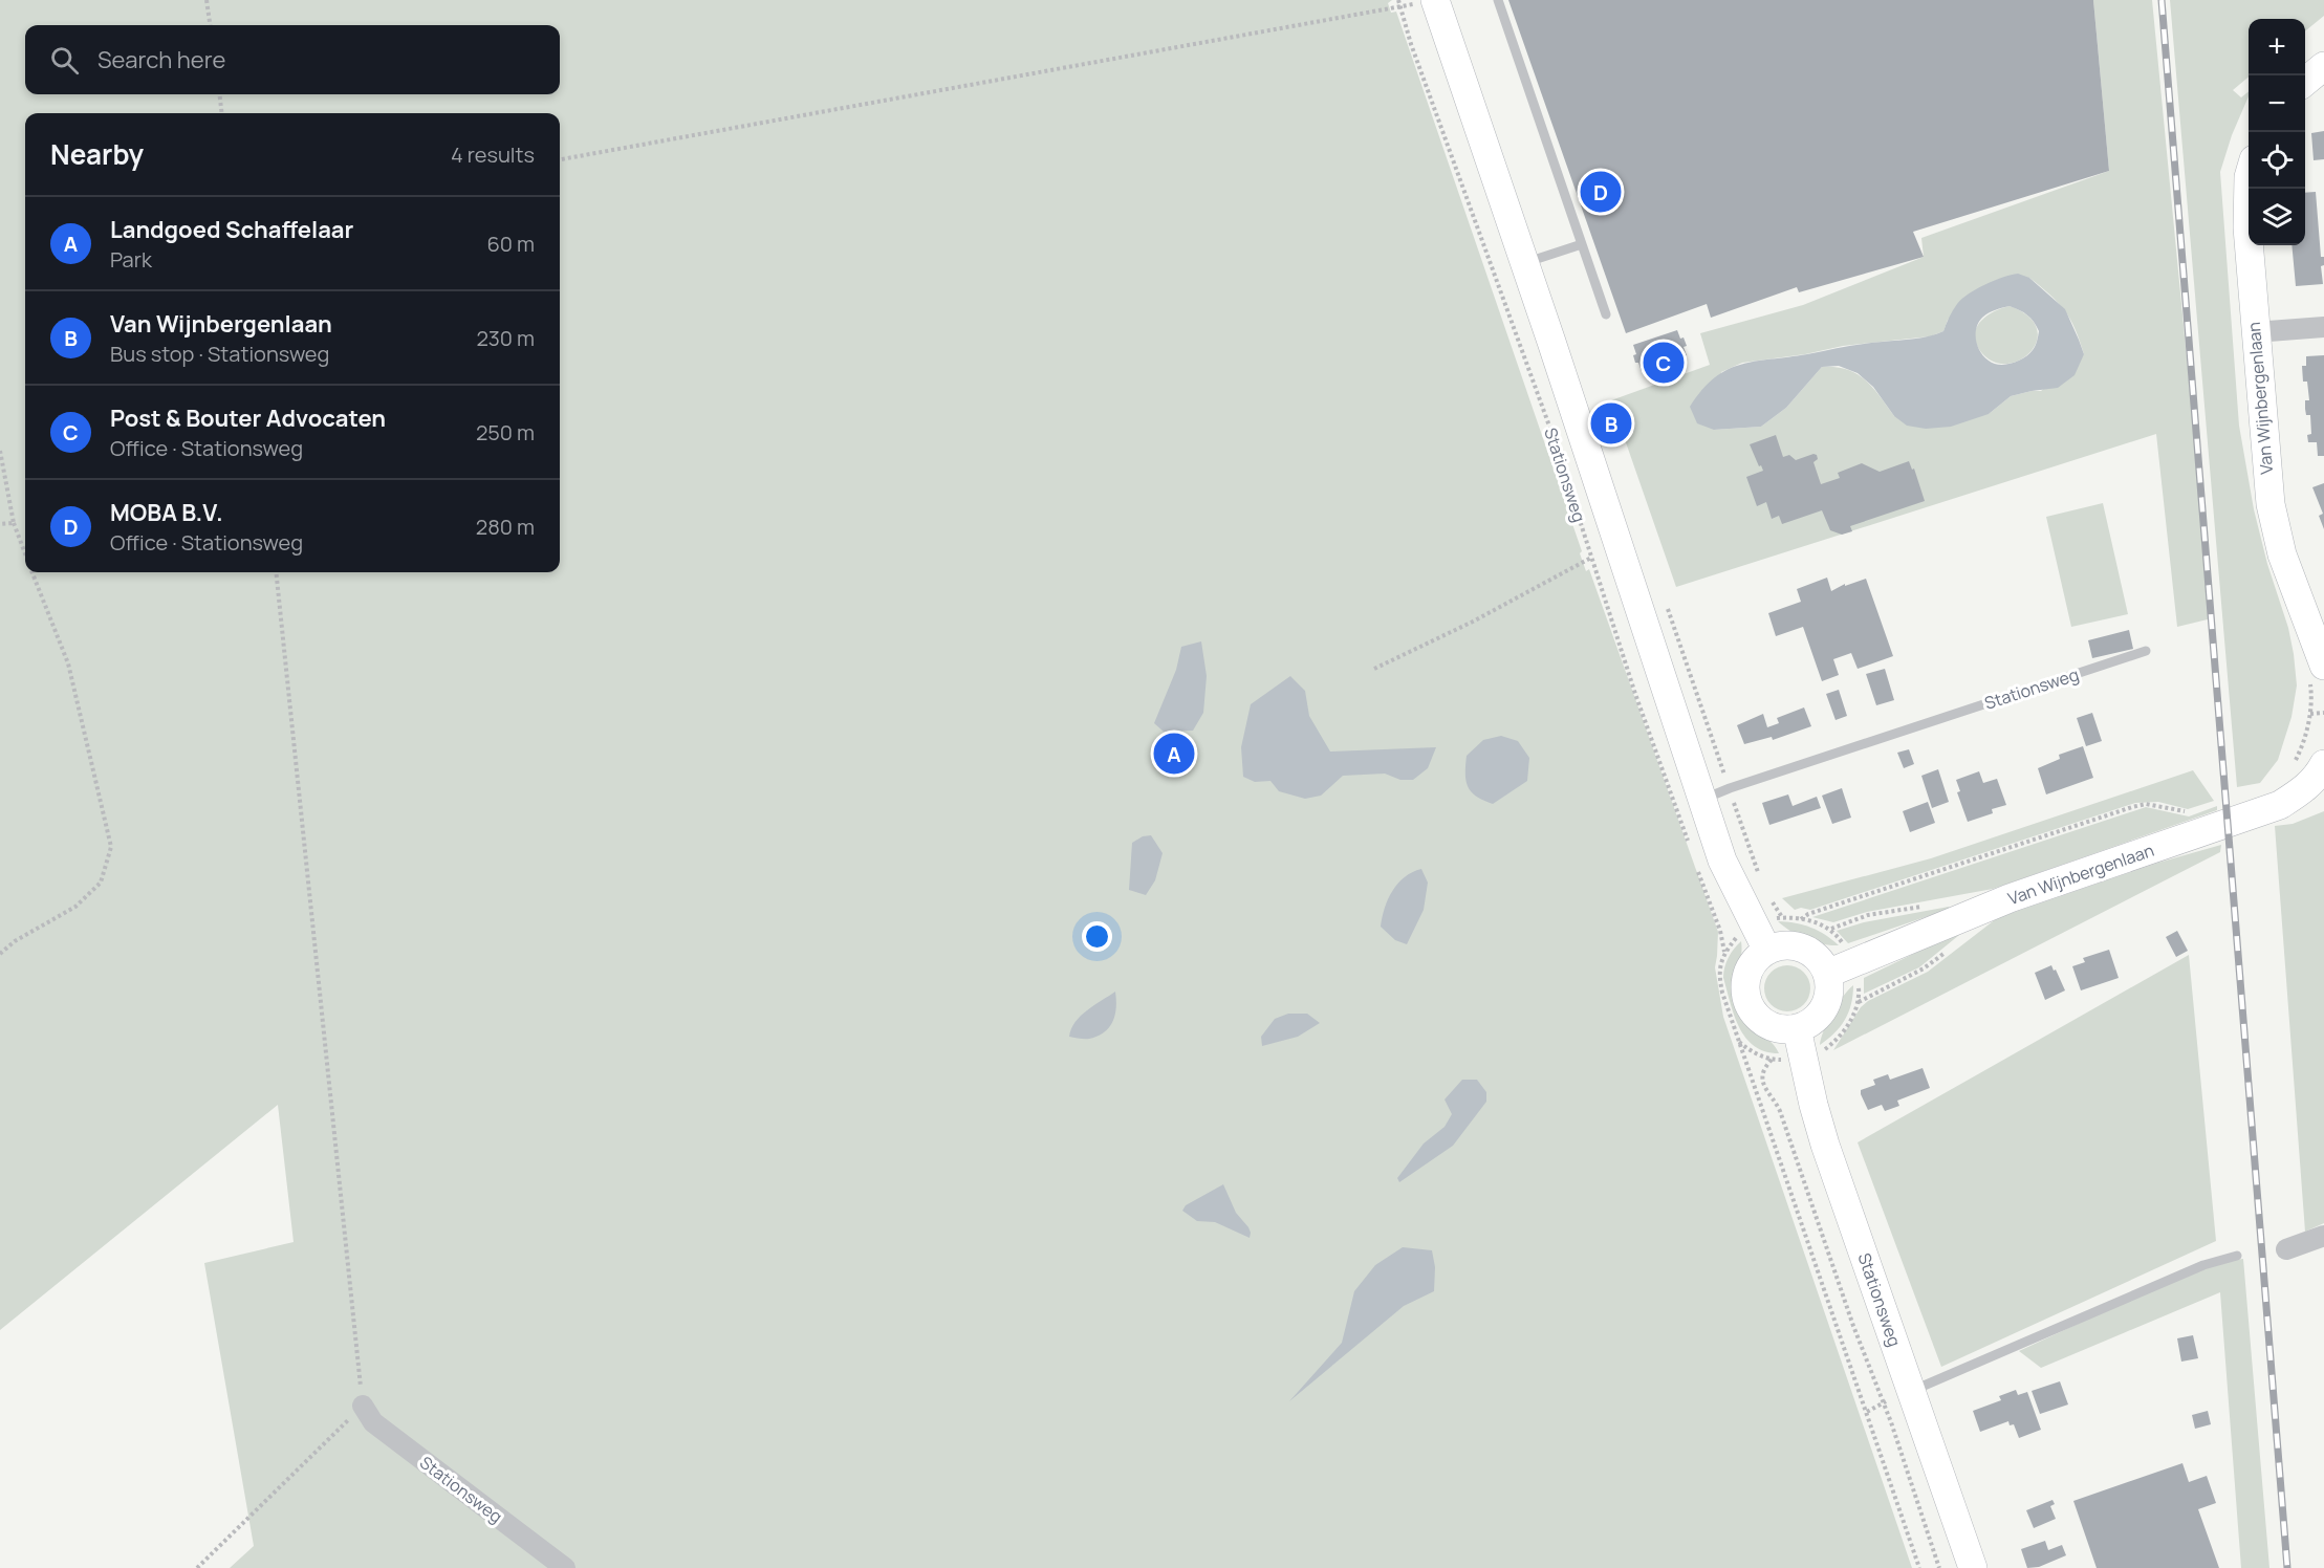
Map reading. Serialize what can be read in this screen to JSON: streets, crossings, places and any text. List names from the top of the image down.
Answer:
{
  "streets": {
    "main road": ["Van Wijnbergenlaan", "Stationsweg"]
  },
  "crossings": [
    ["Van Wijnbergenlaan", "Stationsweg"]
  ],
  "page": {
    "map_buttons": ["+", "−"],
    "search": "Search here",
    "heading": ["Nearby", "4 results"],
    "pins": [
      "D",
      "C",
      "B",
      "A"
    ],
    "list": [
      {
        "mark": "A",
        "name": "Landgoed Schaffelaar",
        "note": "Park",
        "value": "60 m"
      },
      {
        "mark": "B",
        "name": "Van Wijnbergenlaan",
        "note": "Bus stop · Stationsweg",
        "value": "230 m"
      },
      {
        "mark": "C",
        "name": "Post & Bouter Advocaten",
        "note": "Office · Stationsweg",
        "value": "250 m"
      },
      {
        "mark": "D",
        "name": "MOBA B.V.",
        "note": "Office · Stationsweg",
        "value": "280 m"
      }
    ]
  }
}
